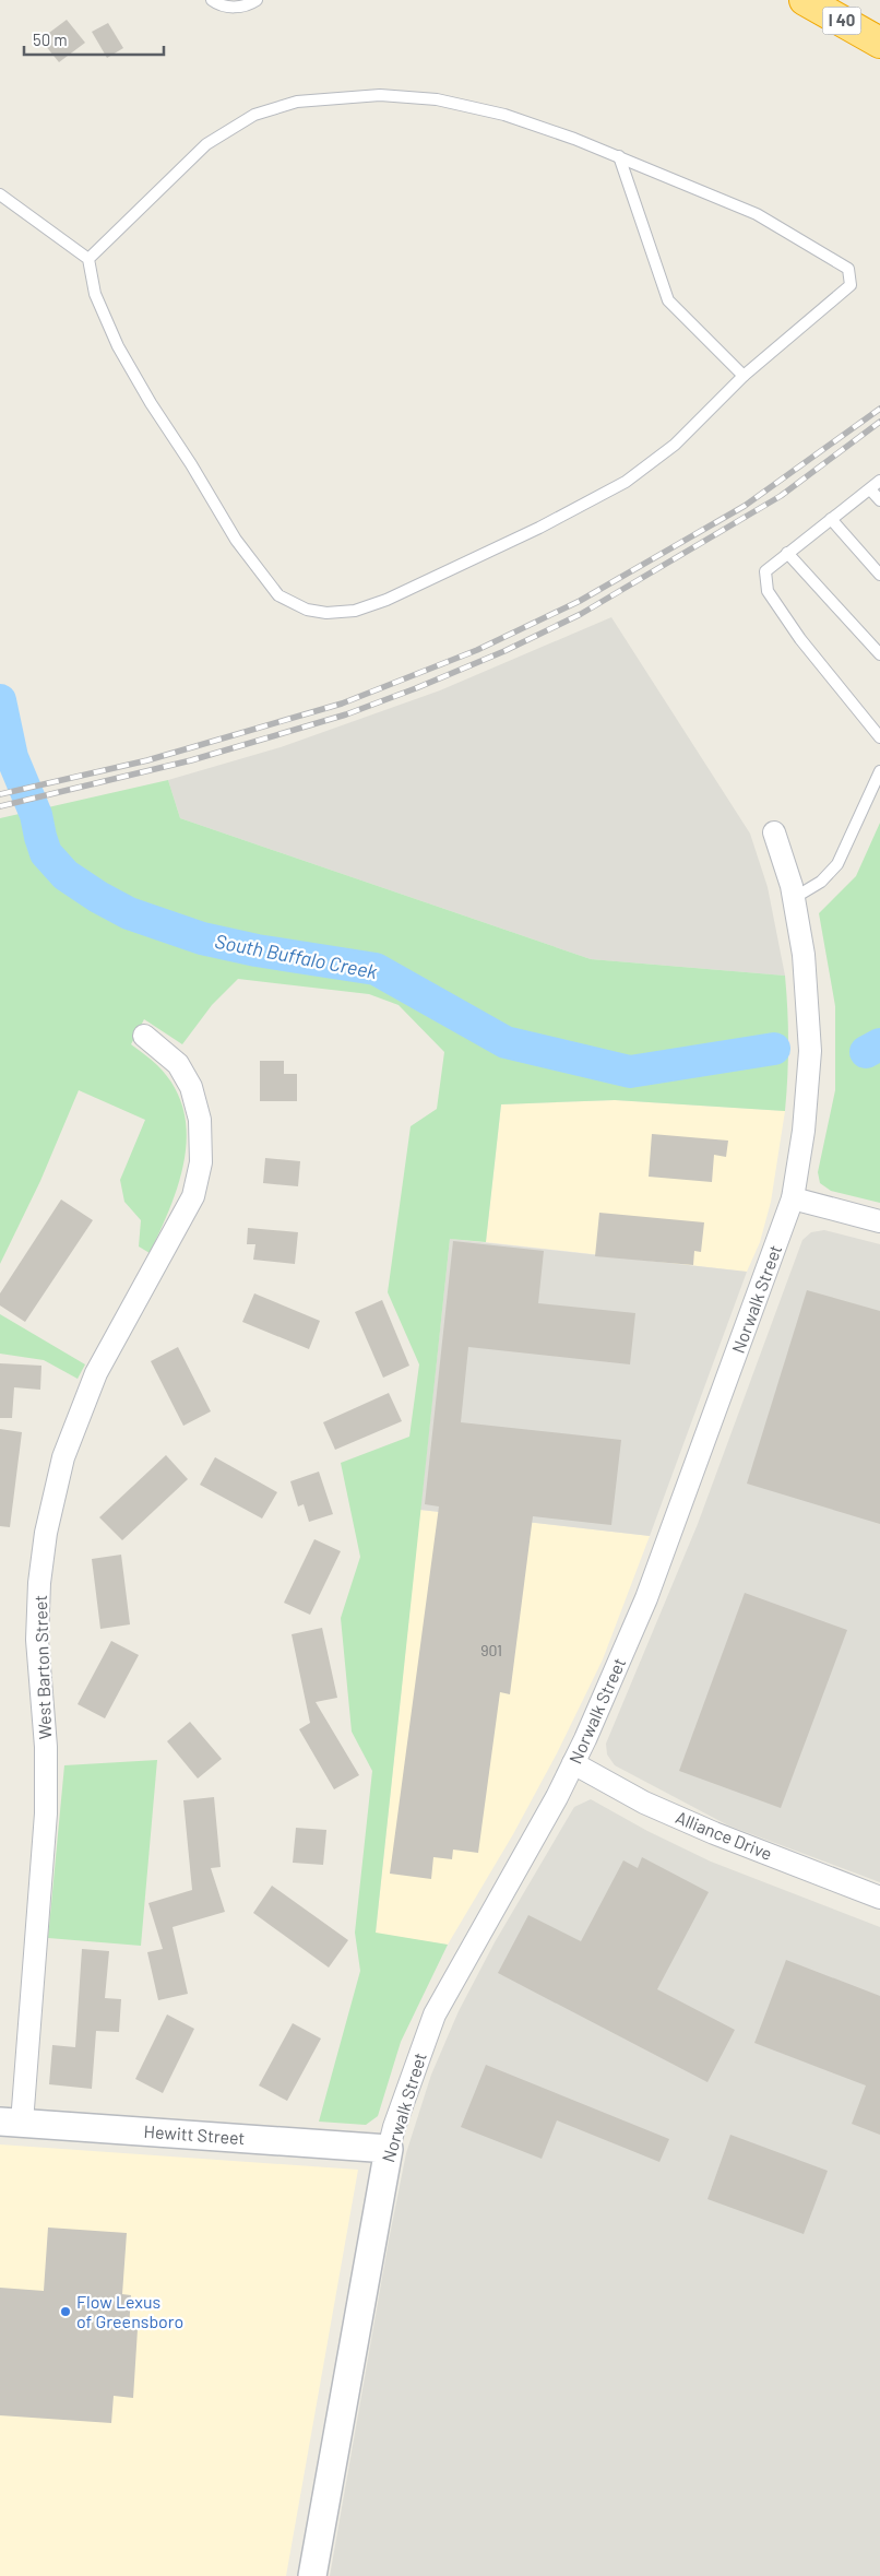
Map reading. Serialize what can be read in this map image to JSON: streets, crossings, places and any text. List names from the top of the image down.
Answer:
{
  "streets": {
    "highway": ["I 40"],
    "street": [
      "Norwalk Street",
      "West Barton Street",
      "Alliance Drive",
      "Hewitt Street"
    ]
  },
  "crossings": [
    ["Norwalk Street", "Alliance Drive"],
    ["Norwalk Street", "Hewitt Street"],
    ["West Barton Street", "Hewitt Street"]
  ],
  "water": ["South Buffalo Creek"],
  "places": ["Flow Lexus of Greensboro"],
  "house_numbers": ["901"],
  "scale_bar": "50 m"
}
